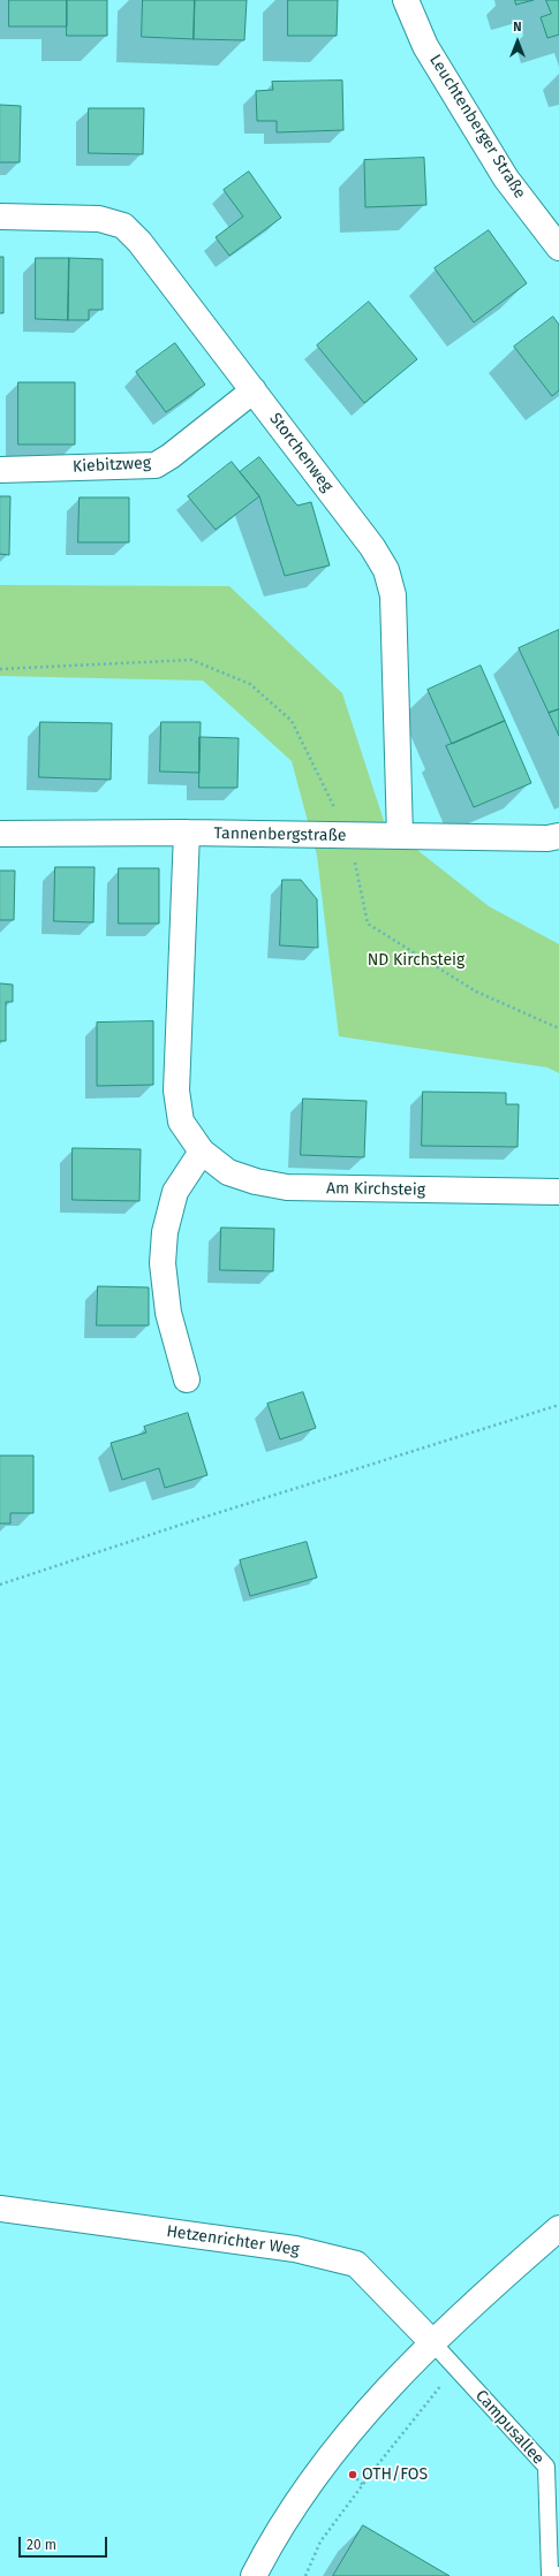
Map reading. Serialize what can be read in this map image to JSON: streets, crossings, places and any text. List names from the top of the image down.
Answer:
{
  "streets": {
    "street": [
      "Leuchtenberger Straße",
      "Storchenweg",
      "Kiebitzweg",
      "Tannenbergstraße",
      "Am Kirchsteig",
      "Hetzenrichter Weg"
    ],
    "lane": ["Campusallee"]
  },
  "crossings": [
    ["Storchenweg", "Kiebitzweg"],
    ["Storchenweg", "Tannenbergstraße"],
    ["Tannenbergstraße", "Am Kirchsteig"],
    ["Hetzenrichter Weg", "Campusallee"]
  ],
  "parks": ["ND Kirchsteig"],
  "places": ["OTH/FOS"],
  "scale_bar": "20 m",
  "north": "top"
}
